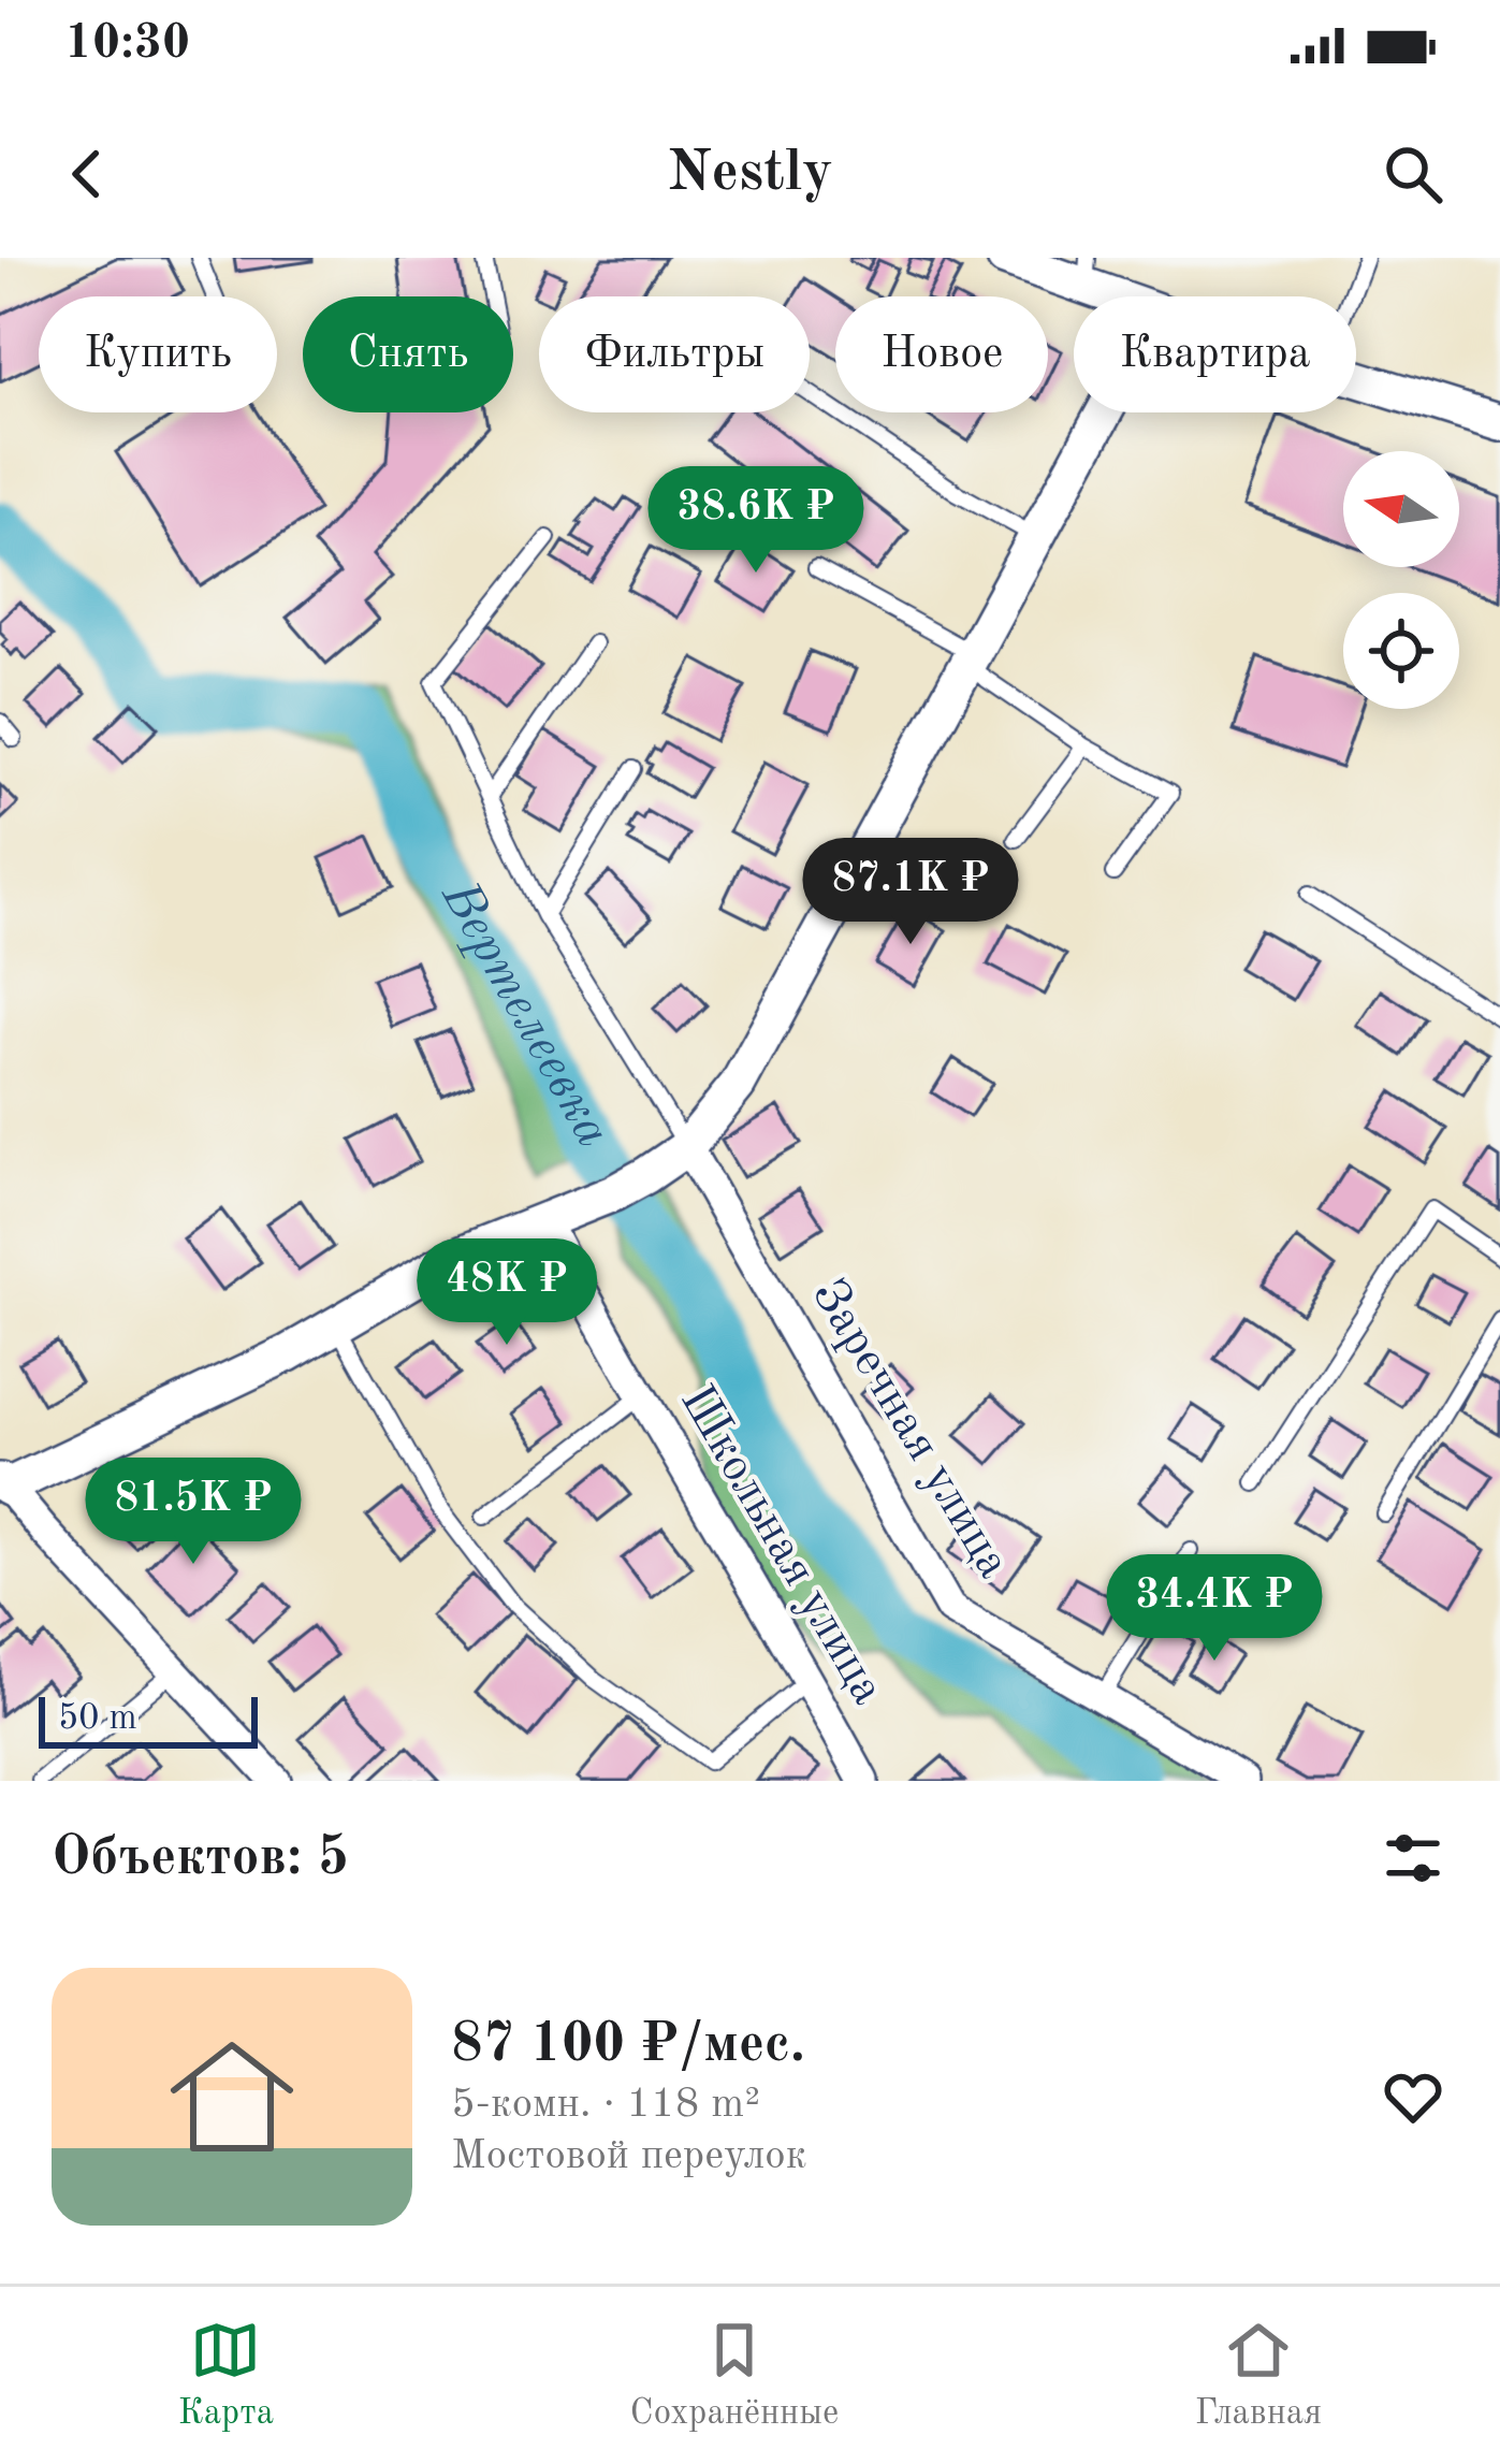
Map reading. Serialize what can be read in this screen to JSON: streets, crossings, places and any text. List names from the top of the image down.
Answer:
{
  "streets": {
    "street": ["Заречная улица", "Школьная улица"]
  },
  "water": ["Вертелеевка"],
  "scale_bar": "50 m",
  "north": "left",
  "page": {
    "status": "10:30",
    "header": "Nestly",
    "chip": [
      "Купить",
      "Снять",
      "Фильтры",
      "Новое",
      "Квартира"
    ],
    "price": [
      "38.6K ₽",
      "87.1K ₽",
      "48K ₽",
      "81.5K ₽",
      "34.4K ₽"
    ],
    "scale": "50 m",
    "heading": "Объектов: 5",
    "list": [
      {
        "name": "87 100 ₽/мес.",
        "note": "5-комн. · 118 m² · Мостовой переулок"
      }
    ],
    "tabs": ["Карта", "Сохранённые", "Главная"]
  }
}
